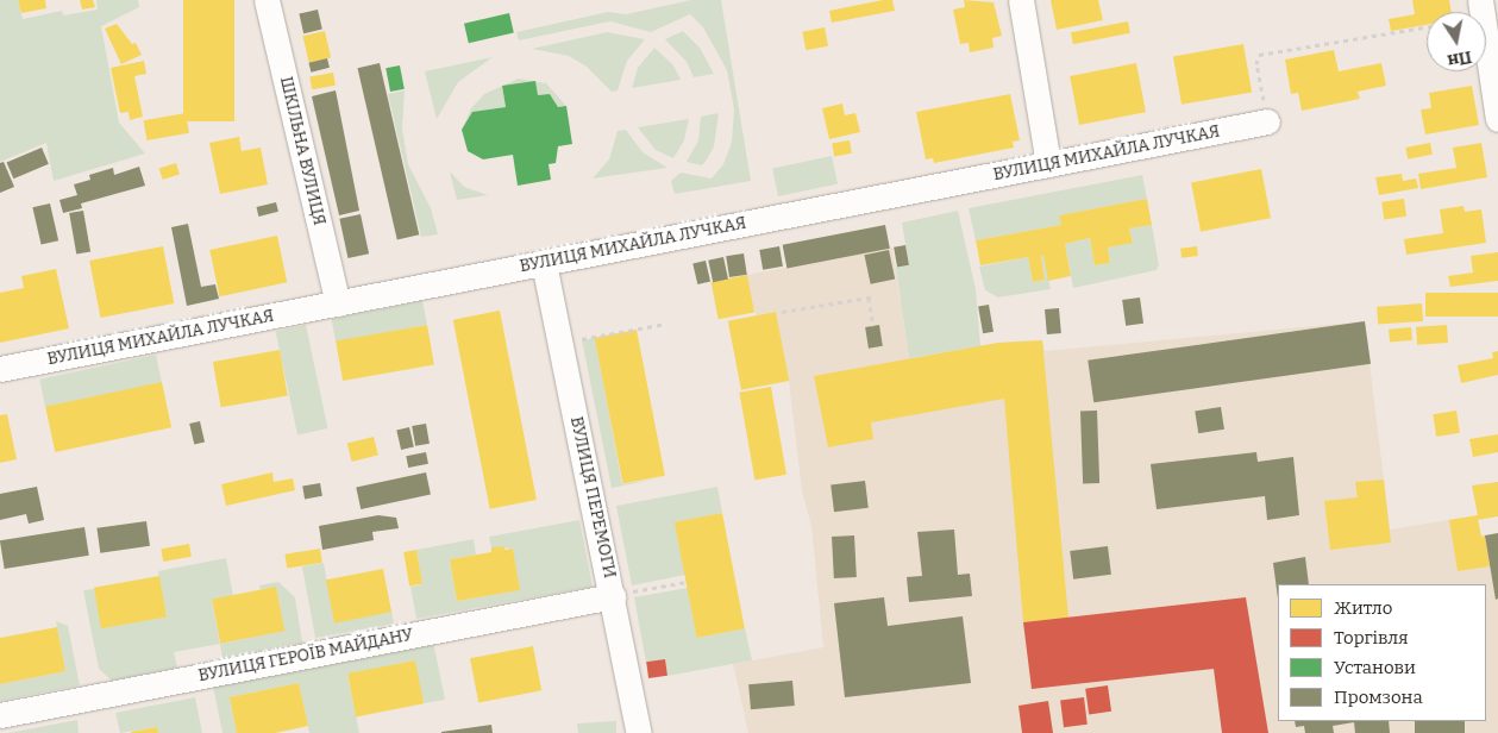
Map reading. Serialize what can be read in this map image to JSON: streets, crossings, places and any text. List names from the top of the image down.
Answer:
{
  "streets": {
    "street": [
      "ШКІЛЬНА ВУЛИЦЯ",
      "ВУЛИЦЯ МИХАЙЛА ЛУЧКАЯ",
      "ВУЛИЦЯ ПЕРЕМОГИ",
      "ВУЛИЦЯ ГЕРОЇВ МАЙДАНУ"
    ]
  },
  "crossings": [
    ["ШКІЛЬНА ВУЛИЦЯ", "ВУЛИЦЯ МИХАЙЛА ЛУЧКАЯ"],
    ["ВУЛИЦЯ МИХАЙЛА ЛУЧКАЯ", "ВУЛИЦЯ ПЕРЕМОГИ"],
    ["ВУЛИЦЯ ПЕРЕМОГИ", "ВУЛИЦЯ ГЕРОЇВ МАЙДАНУ"]
  ],
  "legend": [
    "Житло",
    "Торгівля",
    "Установи",
    "Промзона"
  ],
  "north": "bottom"
}
